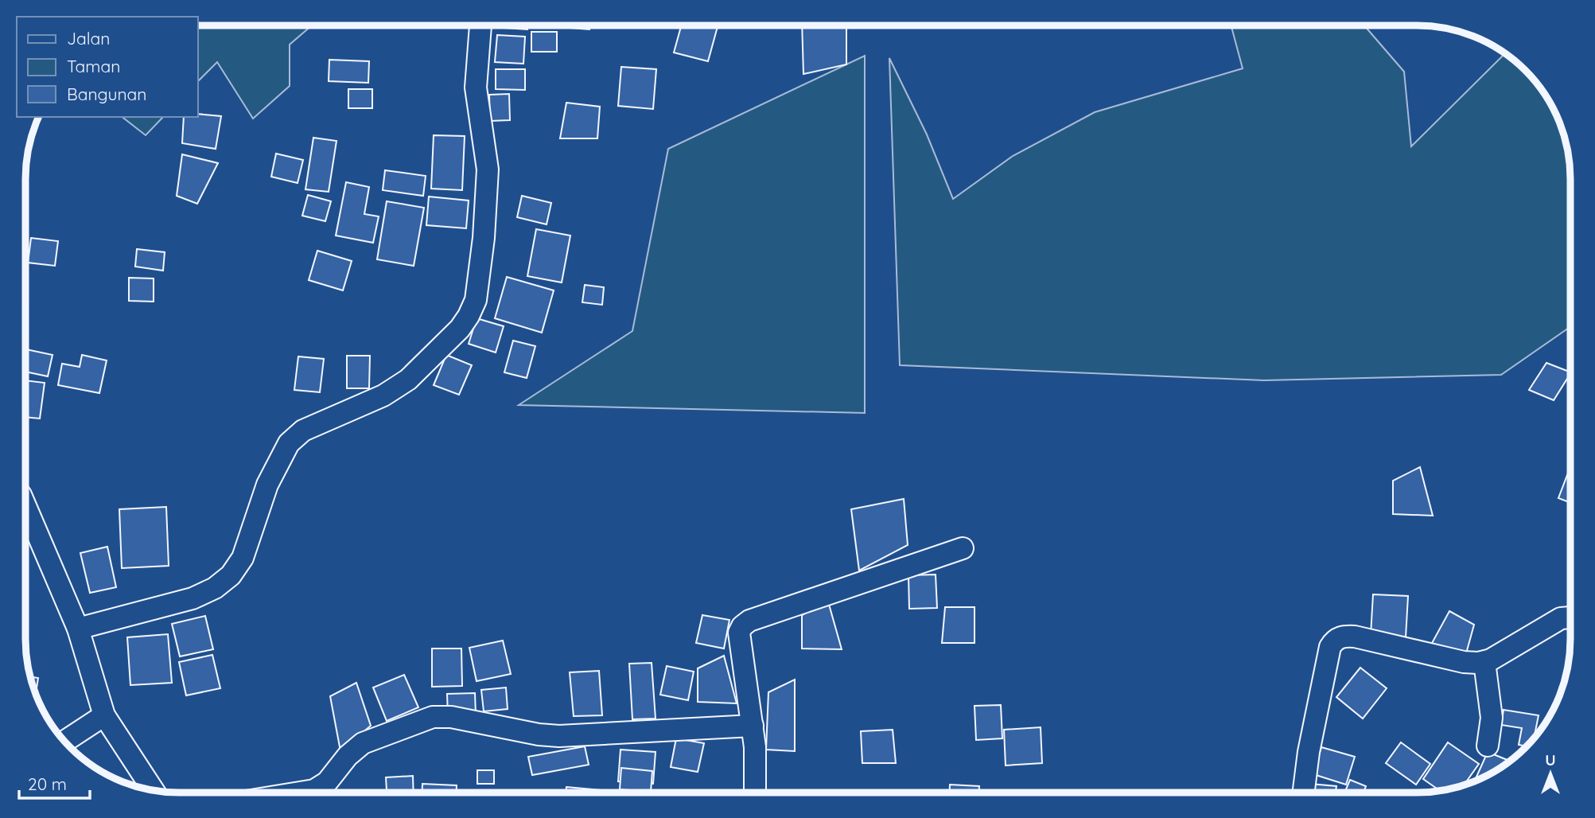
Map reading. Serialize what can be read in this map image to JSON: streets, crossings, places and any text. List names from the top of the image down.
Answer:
{
  "legend": ["Jalan", "Taman", "Bangunan"],
  "scale_bar": "20 m",
  "north": "top"
}
